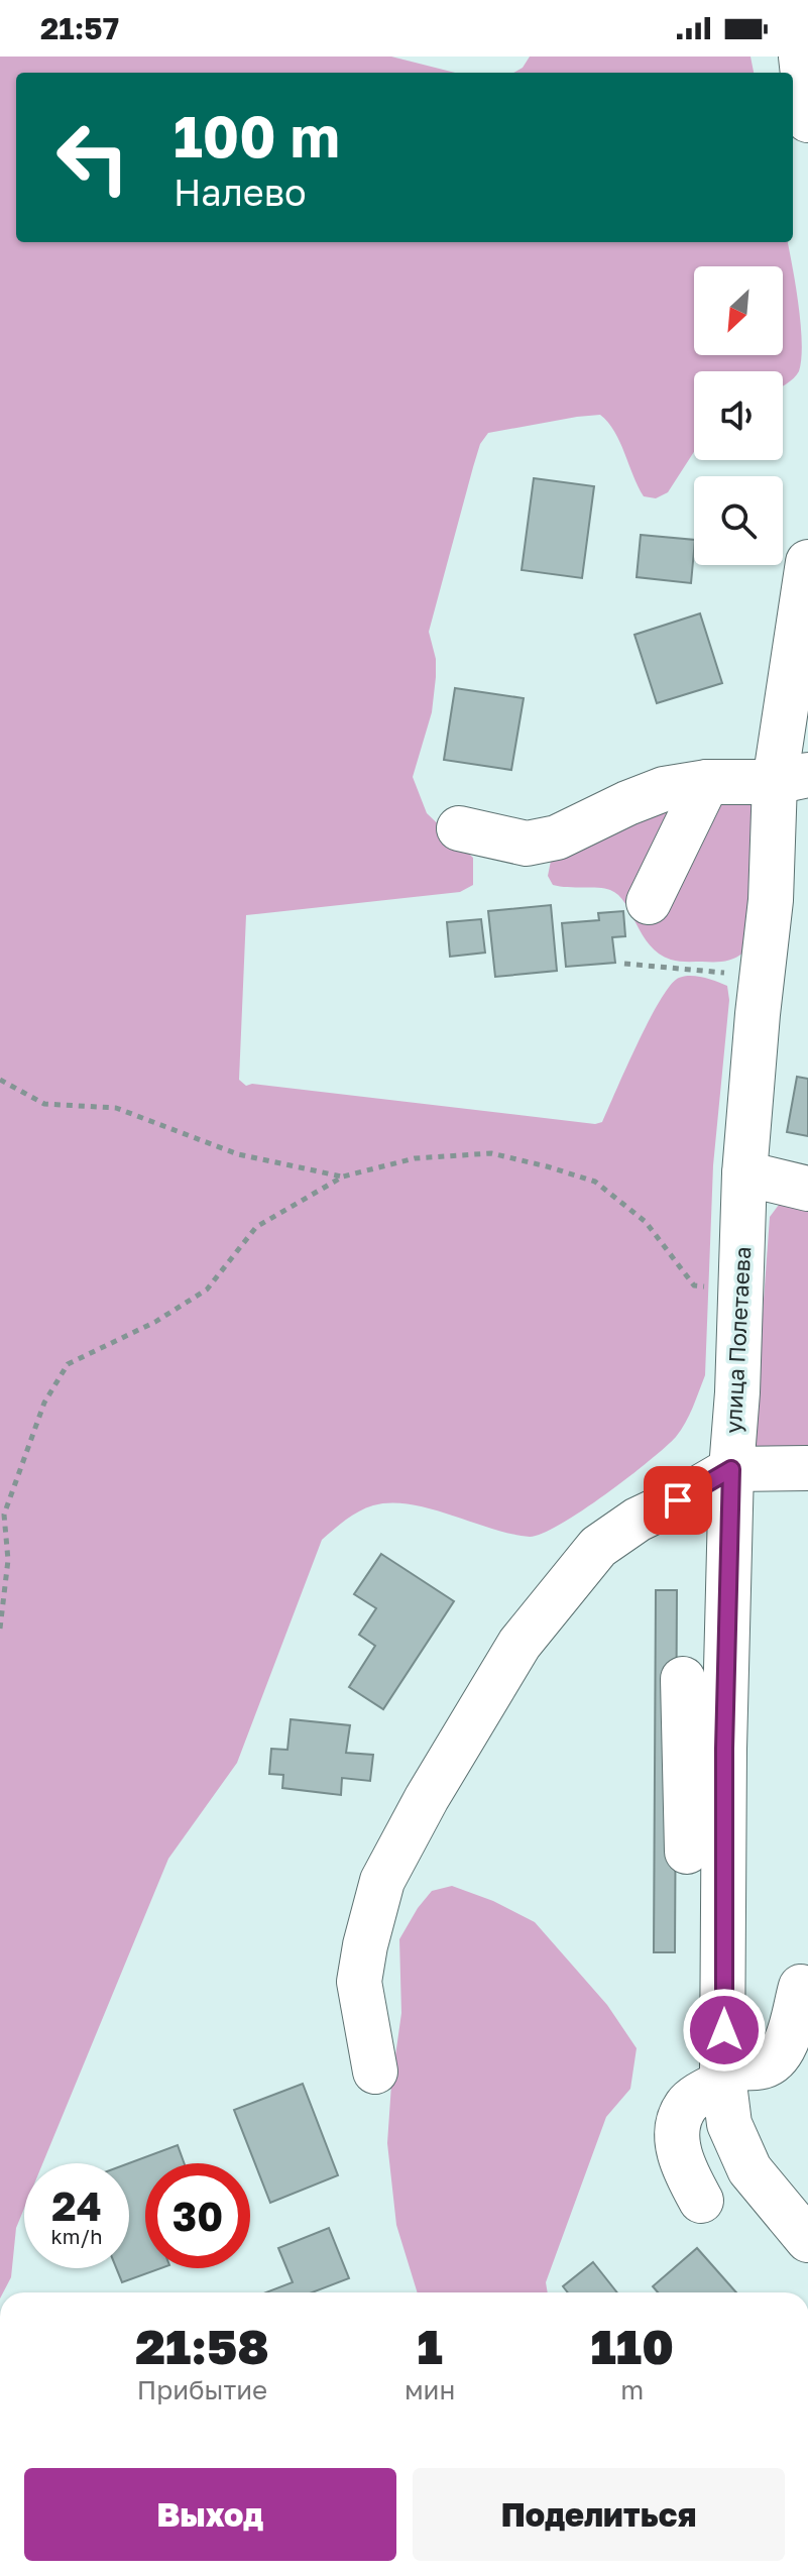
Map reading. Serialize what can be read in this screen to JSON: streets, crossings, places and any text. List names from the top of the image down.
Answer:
{
  "streets": {
    "street": ["улица Полетаева"]
  },
  "north": "bottom left",
  "page": {
    "status": "21:57",
    "turn": ["100 m", "Налево"],
    "speed": "24 km/h",
    "limit": "30",
    "eta": [
      "21:58",
      "Прибытие",
      "1",
      "мин",
      "110",
      "m"
    ],
    "buttons": ["Выход", "Поделиться"]
  }
}
